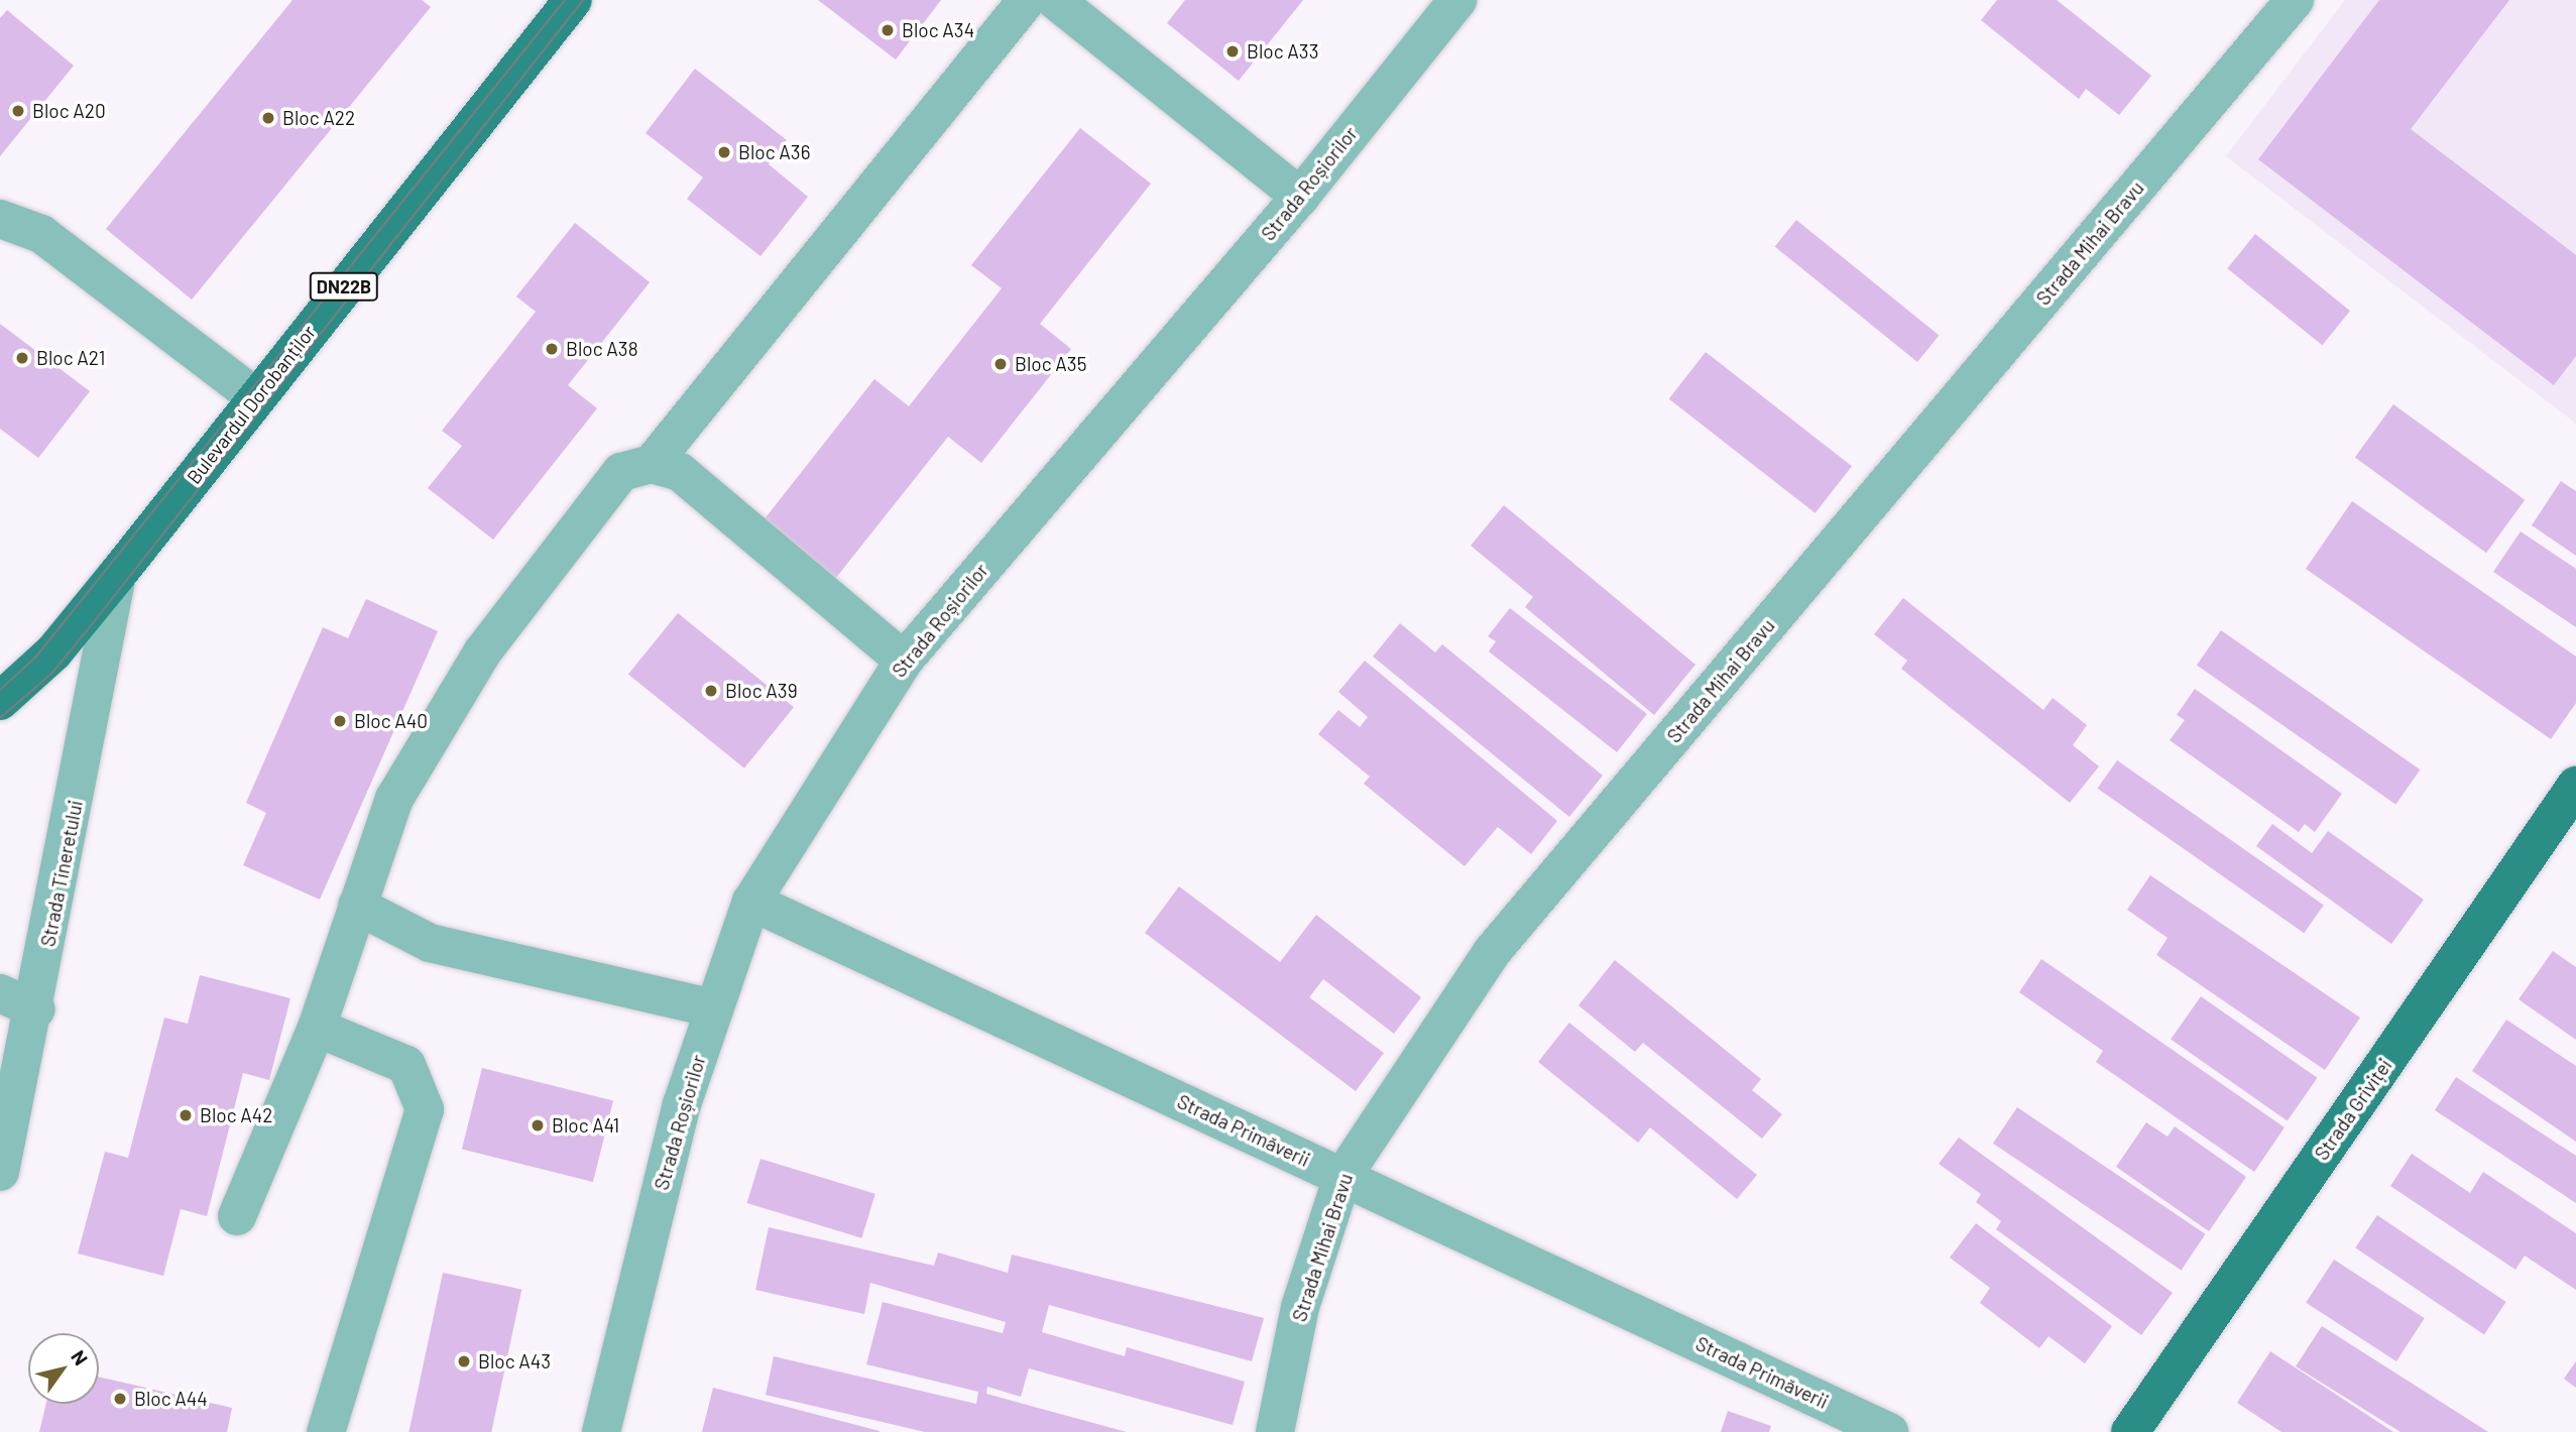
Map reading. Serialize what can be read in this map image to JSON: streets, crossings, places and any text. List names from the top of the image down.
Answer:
{
  "streets": {
    "main road": ["DN22B", "Bulevardul Dorobanților", "Strada Griviței"],
    "street": [
      "Strada Roșiorilor",
      "Strada Mihai Bravu",
      "Strada Tineretului",
      "Strada Primăverii"
    ]
  },
  "crossings": [
    ["Strada Roșiorilor", "Strada Primăverii"],
    ["Strada Mihai Bravu", "Strada Primăverii"],
    ["Bulevardul Dorobanților", "Strada Tineretului"]
  ],
  "places": [
    "Bloc A34",
    "Bloc A33",
    "Bloc A20",
    "Bloc A22",
    "Bloc A36",
    "Bloc A38",
    "Bloc A21",
    "Bloc A35",
    "Bloc A39",
    "Bloc A40",
    "Bloc A42",
    "Bloc A41",
    "Bloc A43",
    "Bloc A44"
  ],
  "north": "top right"
}
